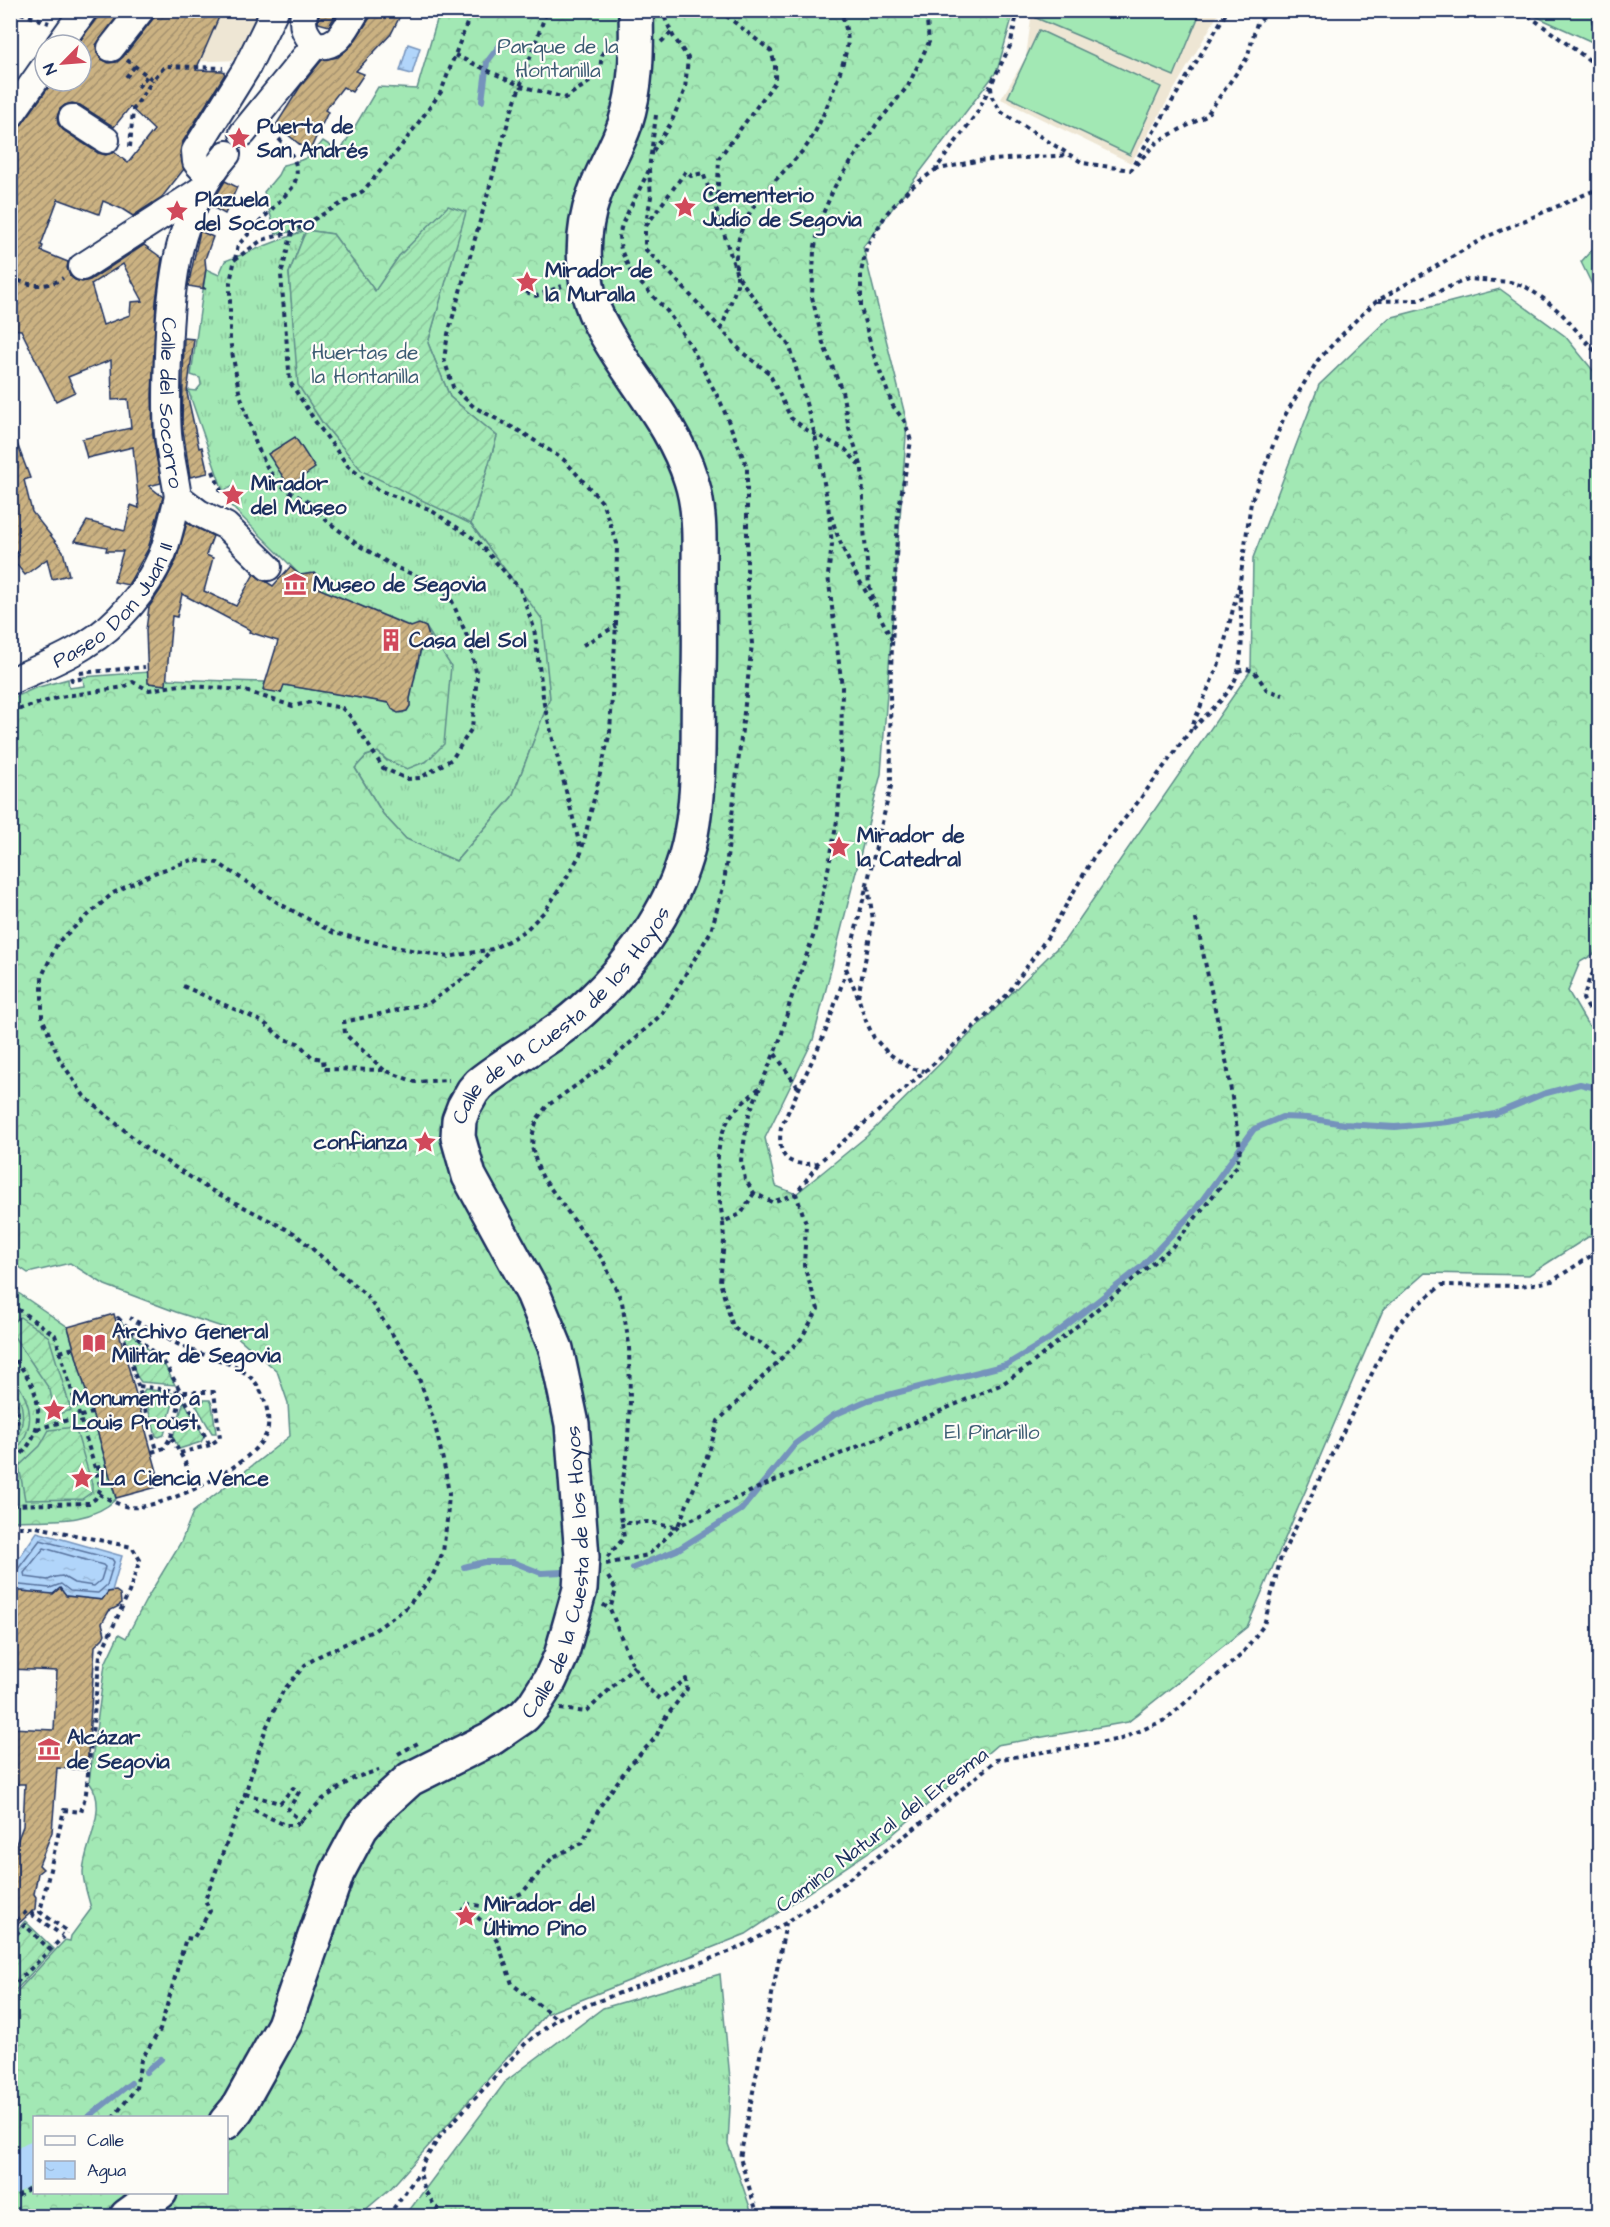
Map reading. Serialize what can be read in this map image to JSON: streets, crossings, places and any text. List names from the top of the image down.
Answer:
{
  "streets": {
    "main road": ["Calle de la Cuesta de los Hoyos"],
    "street": ["Calle del Socorro", "Paseo Don Juan II"],
    "path": ["Camino Natural del Eresma"]
  },
  "crossings": [
    ["Calle del Socorro", "Paseo Don Juan II"]
  ],
  "parks": ["Parque de la Hontanilla", "Huertas de la Hontanilla", "El Pinarillo"],
  "places": {
    "place": [
      "Puerta de San Andrés",
      "Cementerio Judío de Segovia",
      "Plazuela del Socorro",
      "Mirador de la Muralla",
      "Mirador del Museo",
      "Mirador de la Catedral",
      "confianza",
      "Monumento a Louis Proust",
      "La Ciencia Vence",
      "Mirador del Último Pino"
    ],
    "museum": ["Museo de Segovia", "Alcázar de Segovia"],
    "building": ["Casa del Sol"],
    "library": ["Archivo General Militar de Segovia"]
  },
  "legend": ["Calle", "Agua"],
  "north": "bottom left"
}
